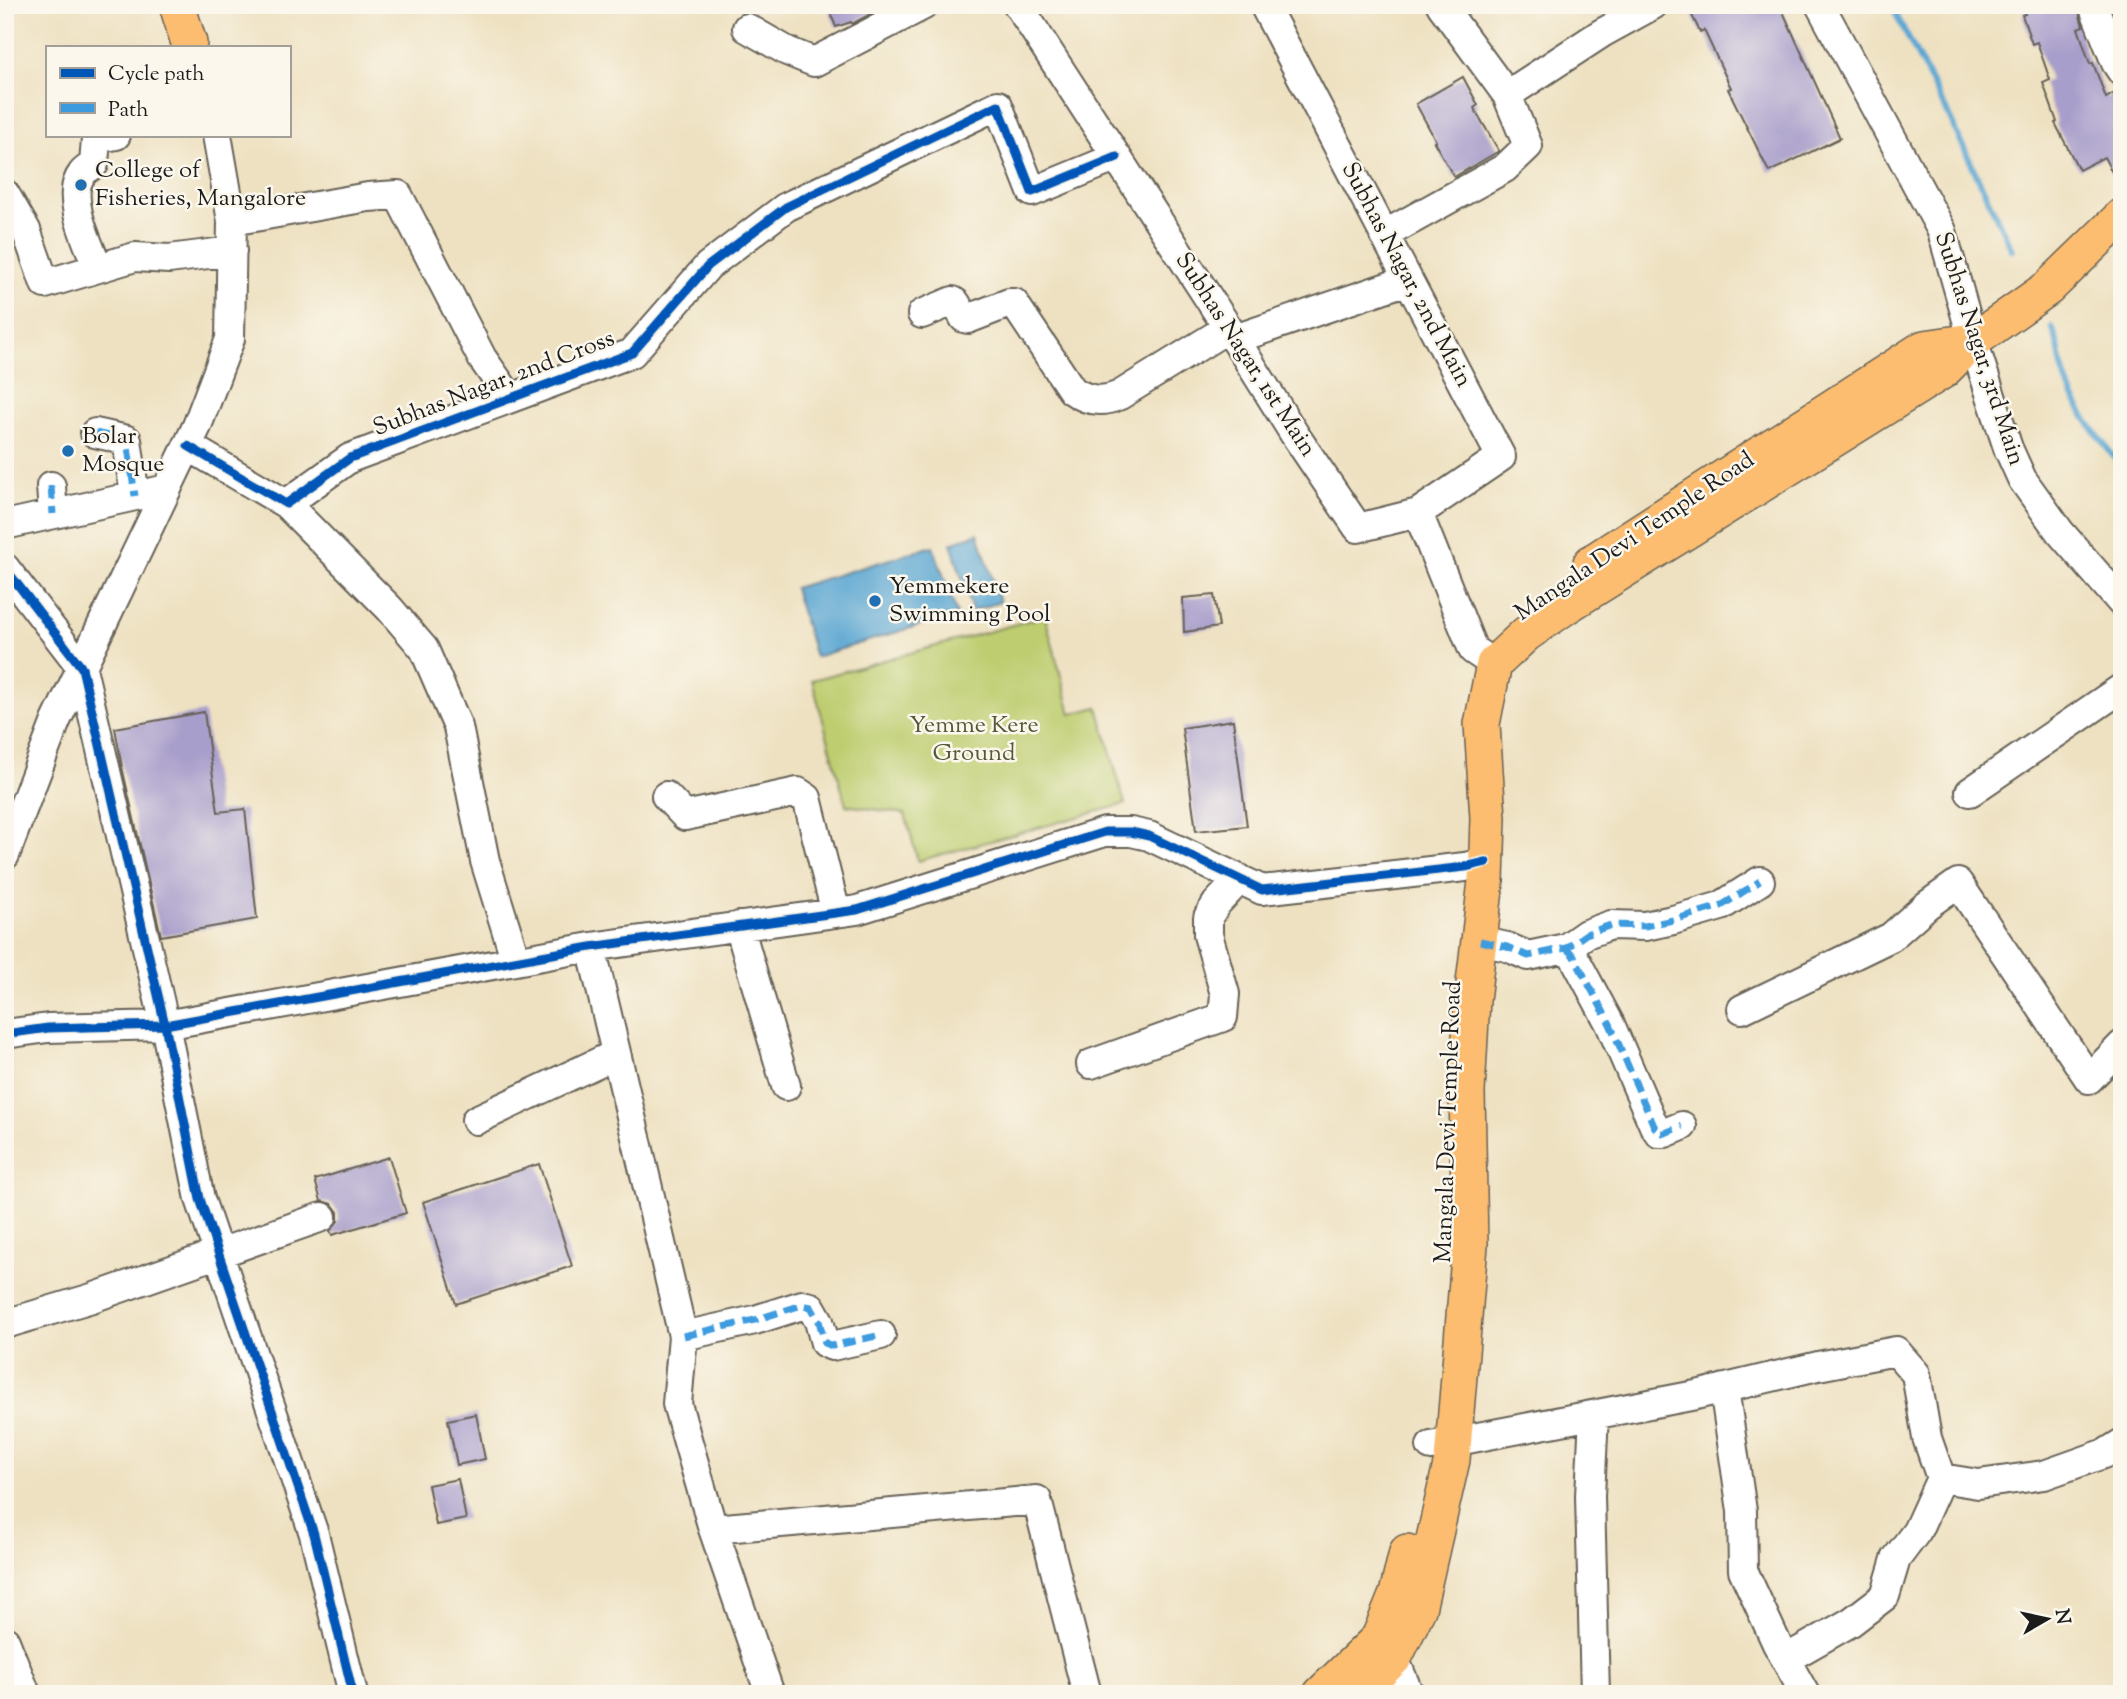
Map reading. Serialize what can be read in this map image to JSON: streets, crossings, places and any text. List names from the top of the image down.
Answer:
{
  "streets": {
    "main road": ["Mangala Devi Temple Road"],
    "street": [
      "Subhas Nagar, 2nd Main",
      "Subhas Nagar, 3rd Main",
      "Subhas Nagar, 1st Main",
      "Subhas Nagar, 2nd Cross"
    ]
  },
  "crossings": [
    ["Subhas Nagar, 2nd Main", "Subhas Nagar, 1st Main"],
    ["Subhas Nagar, 3rd Main", "Mangala Devi Temple Road"],
    ["Subhas Nagar, 1st Main", "Subhas Nagar, 2nd Cross"]
  ],
  "parks": ["Yemme Kere Ground"],
  "places": ["College of Fisheries, Mangalore", "Bolar Mosque", "Yemmekere Swimming Pool"],
  "legend": ["Cycle path", "Path"],
  "north": "right"
}
